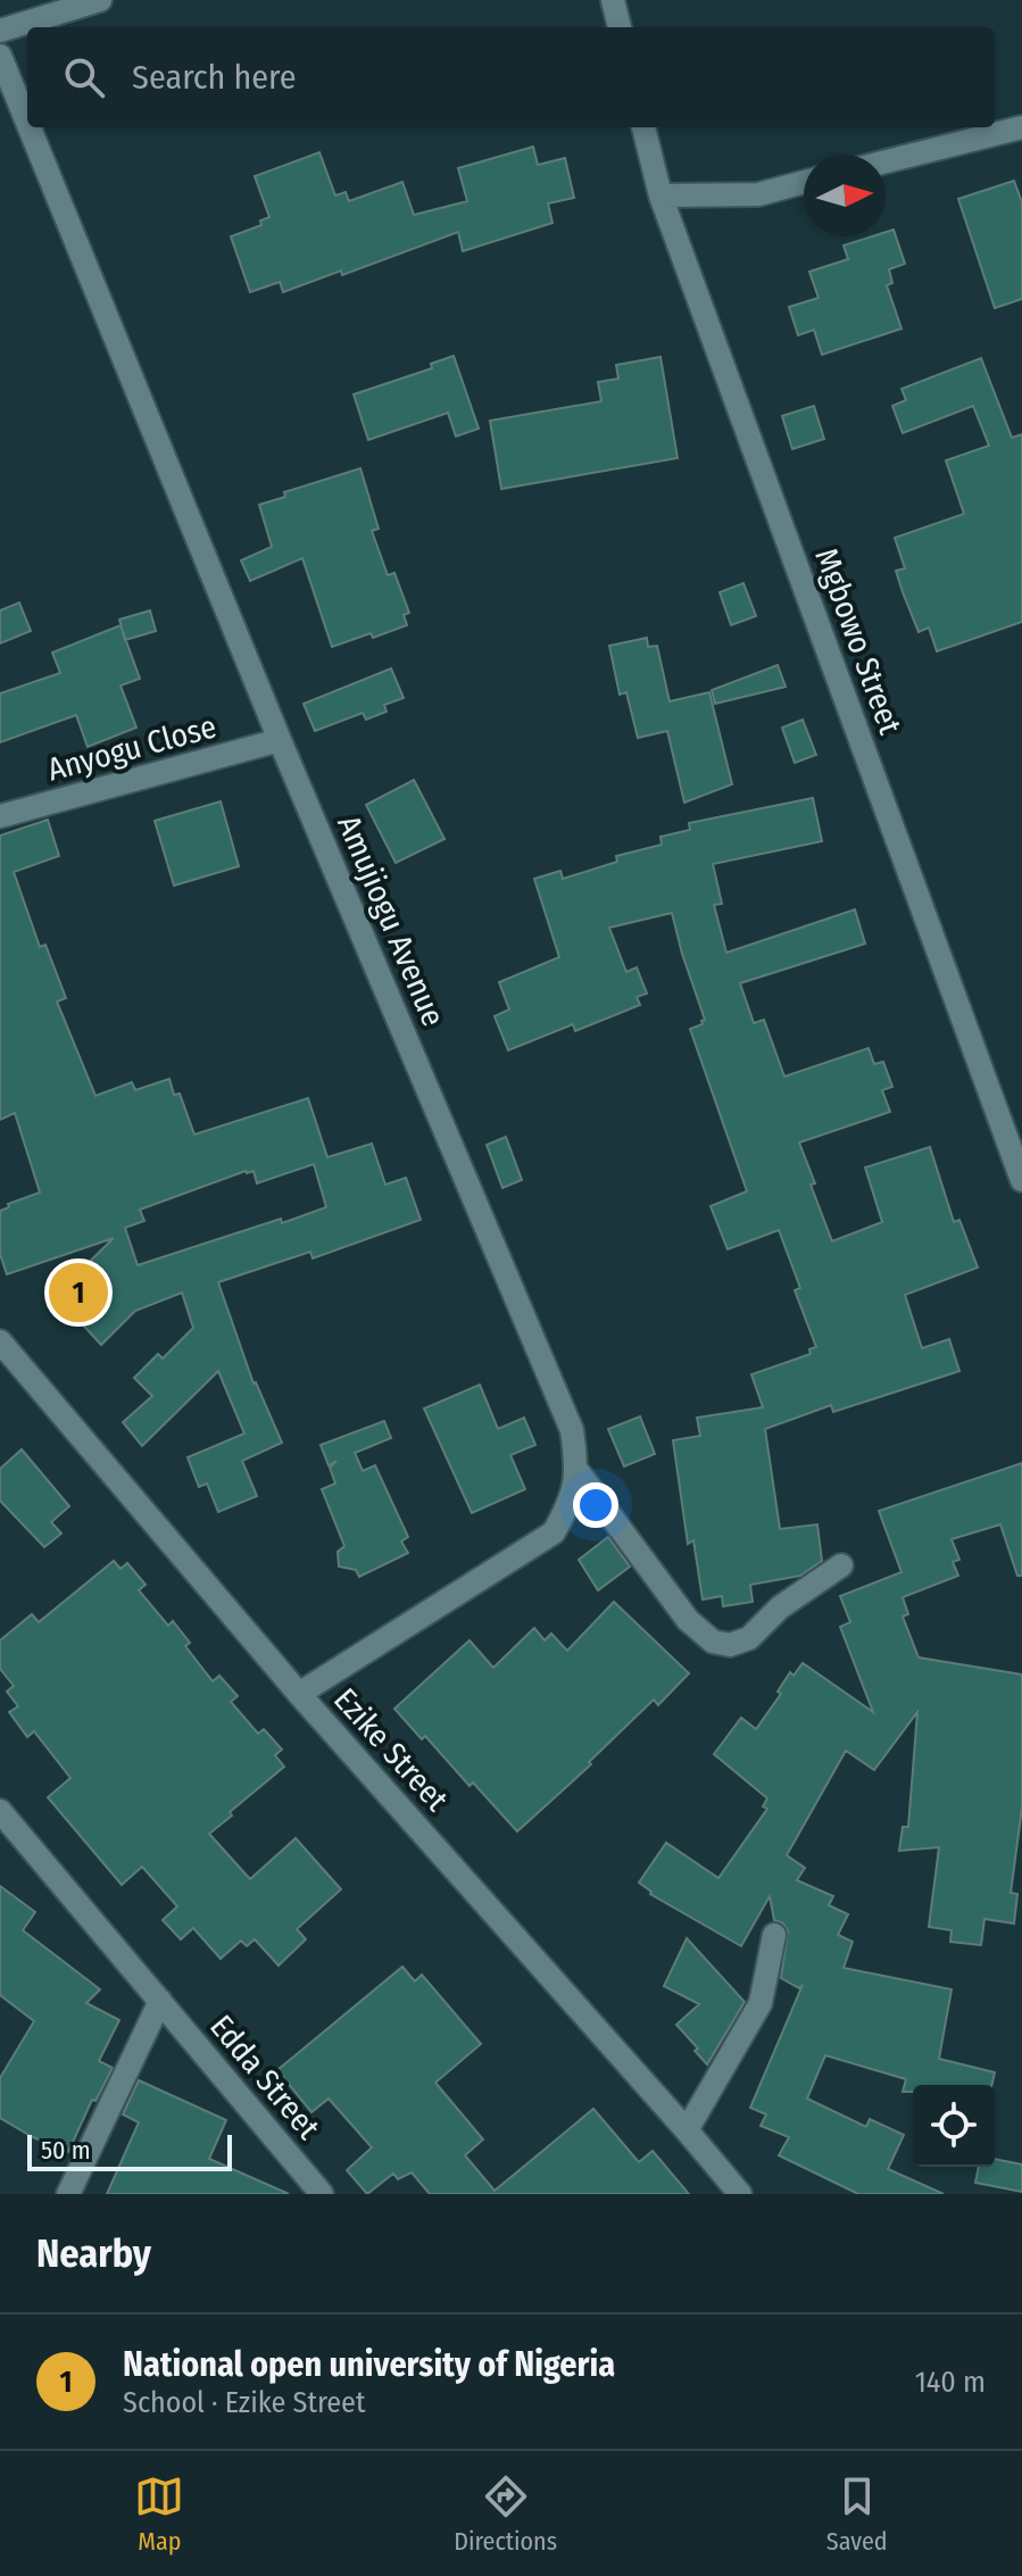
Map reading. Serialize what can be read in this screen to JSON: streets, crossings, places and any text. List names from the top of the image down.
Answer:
{
  "streets": {
    "street": [
      "Mgbowo Street",
      "Anyogu Close",
      "Amujiogu Avenue",
      "Ezike Street",
      "Edda Street"
    ]
  },
  "crossings": [
    ["Anyogu Close", "Amujiogu Avenue"],
    ["Amujiogu Avenue", "Ezike Street"]
  ],
  "scale_bar": "50 m",
  "north": "right",
  "page": {
    "search": "Search here",
    "pins": "1",
    "scale": "50 m",
    "heading": "Nearby",
    "list": [
      {
        "mark": "1",
        "name": "National open university of Nigeria",
        "note": "School · Ezike Street",
        "value": "140 m"
      }
    ],
    "nav": ["Map", "Directions", "Saved"]
  }
}
